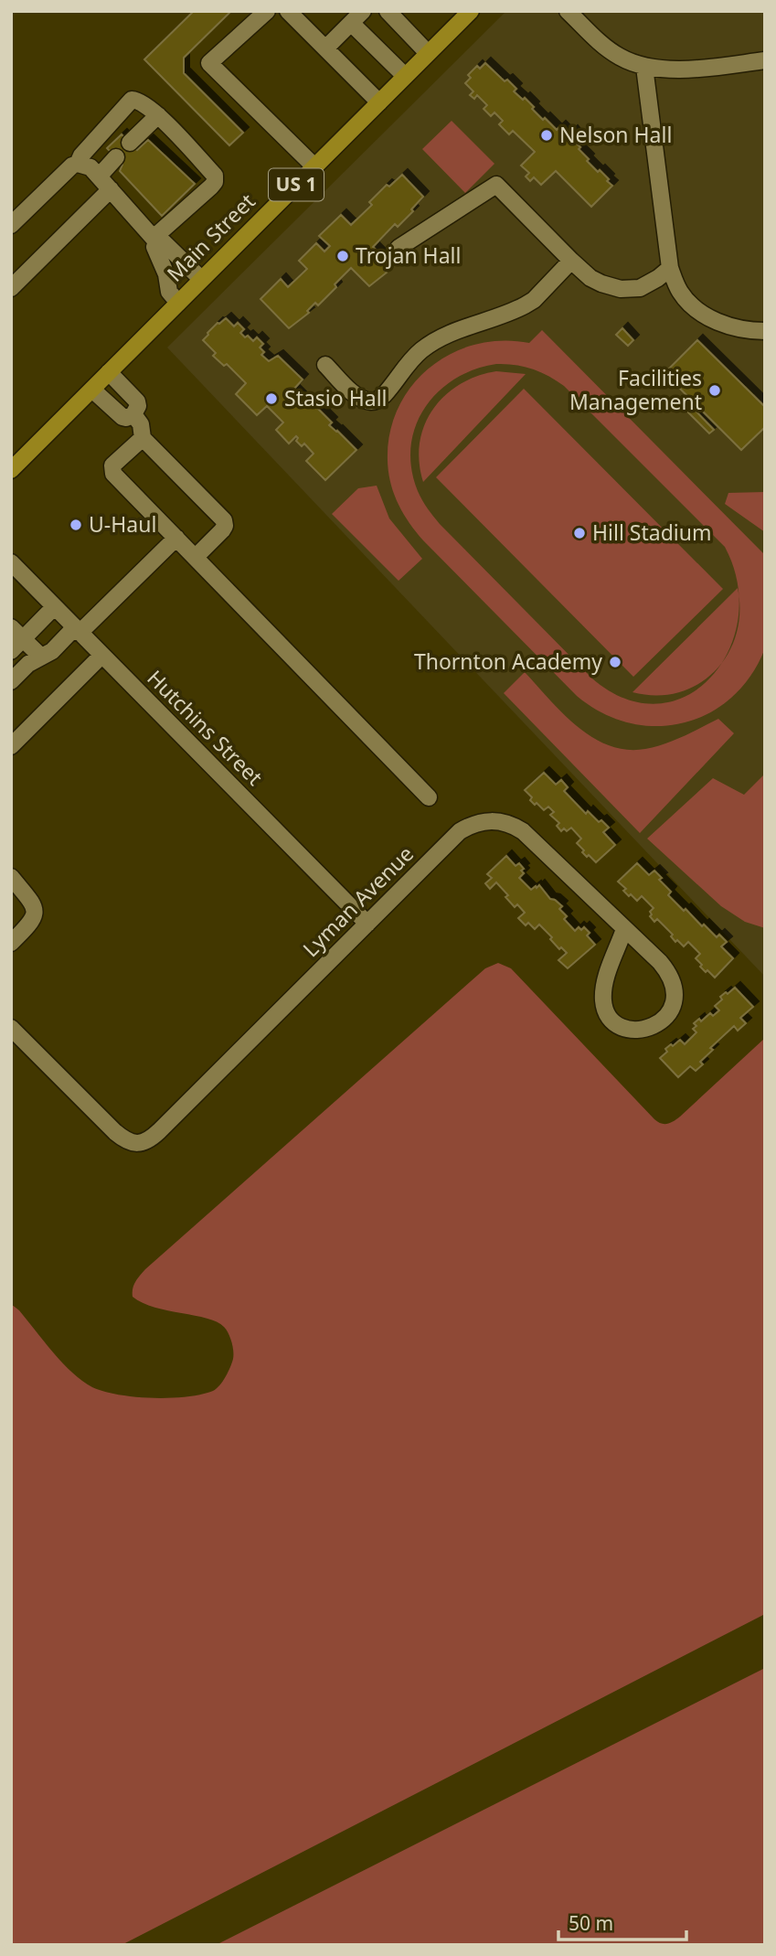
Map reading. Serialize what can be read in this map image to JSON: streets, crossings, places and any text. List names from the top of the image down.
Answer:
{
  "streets": {
    "main road": ["US 1", "Main Street"],
    "street": ["Hutchins Street", "Lyman Avenue"]
  },
  "crossings": [
    ["Hutchins Street", "Lyman Avenue"]
  ],
  "places": [
    "Nelson Hall",
    "Trojan Hall",
    "Facilities Management",
    "Stasio Hall",
    "U-Haul",
    "Hill Stadium",
    "Thornton Academy"
  ],
  "scale_bar": "50 m"
}
